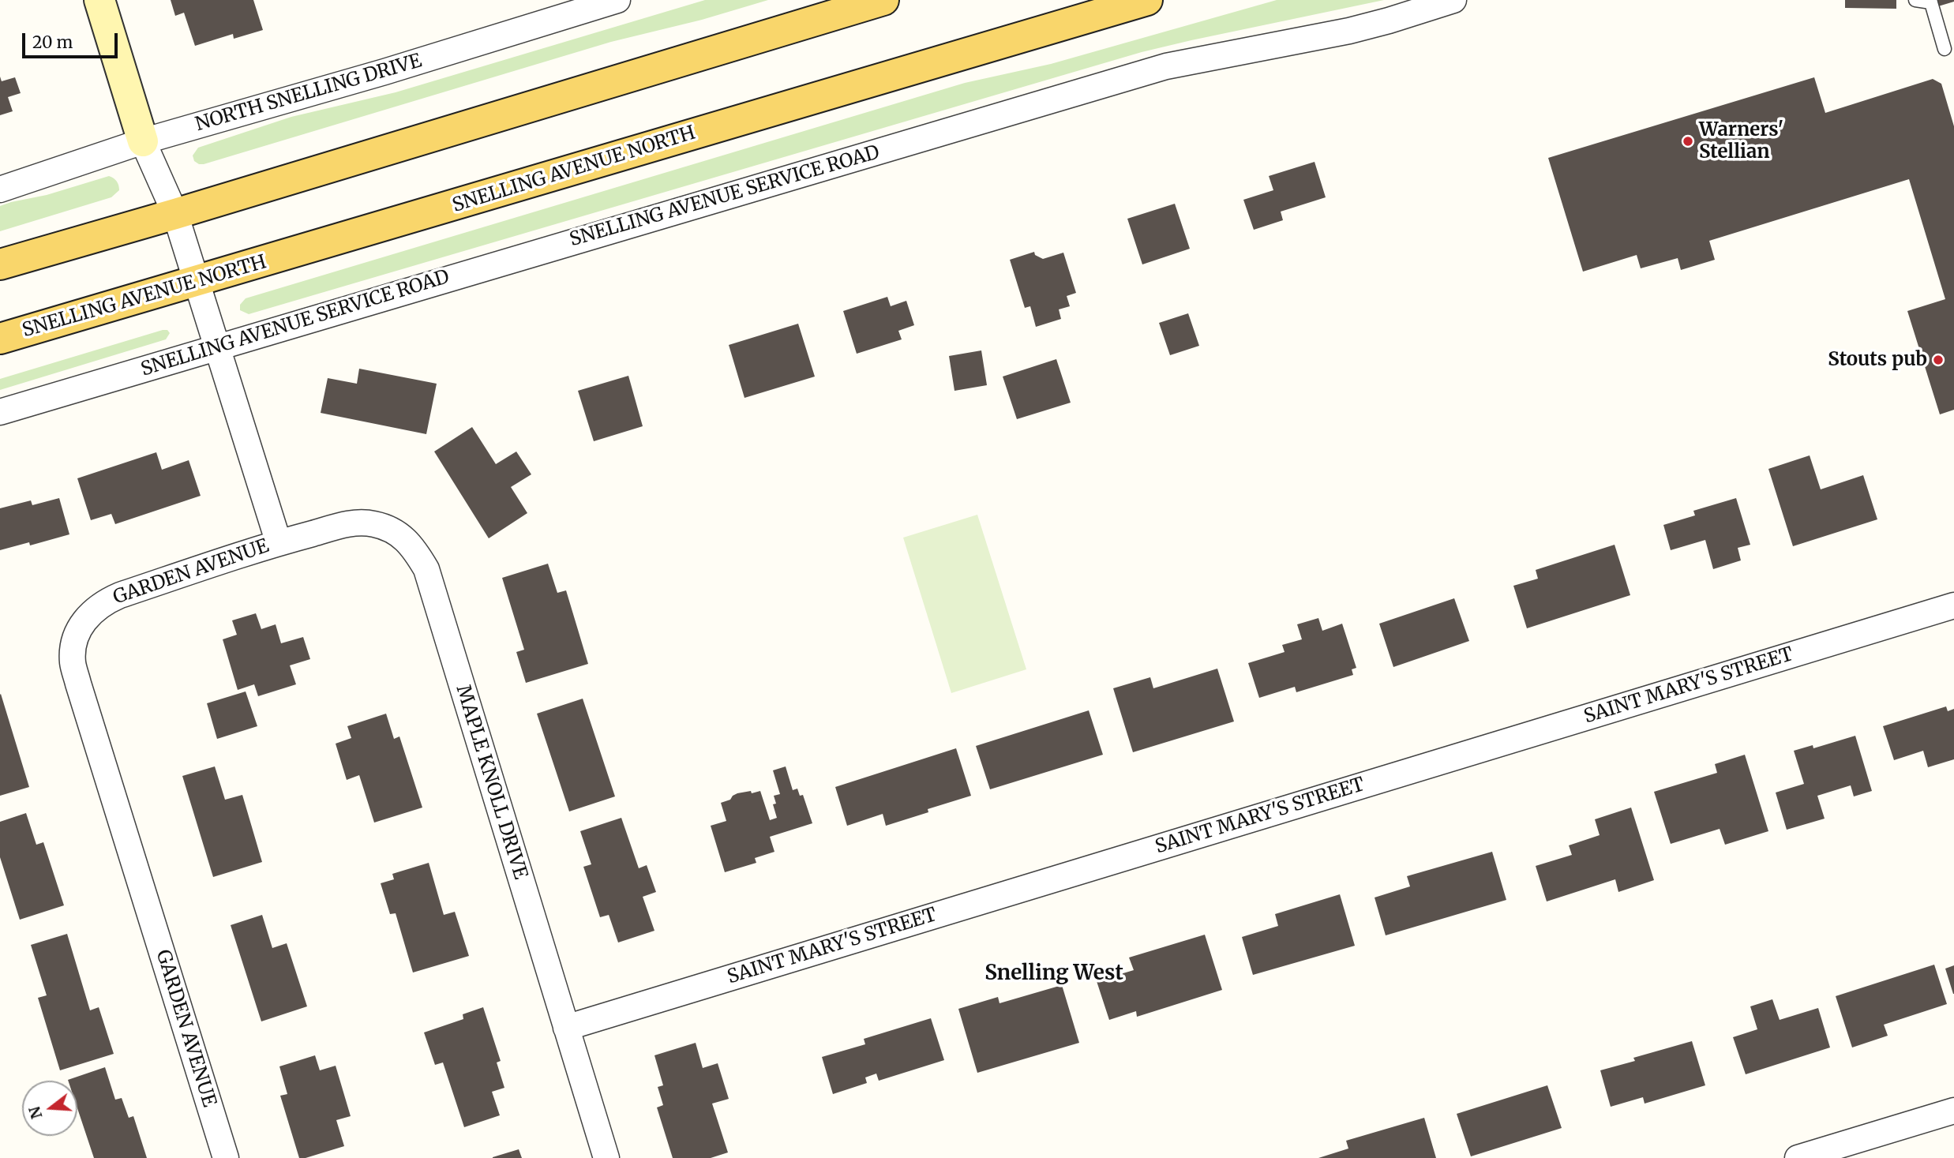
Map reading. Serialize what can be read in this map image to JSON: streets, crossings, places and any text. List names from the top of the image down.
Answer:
{
  "streets": {
    "main road": ["SNELLING AVENUE NORTH"],
    "street": [
      "NORTH SNELLING DRIVE",
      "SNELLING AVENUE SERVICE ROAD",
      "GARDEN AVENUE",
      "SAINT MARY'S STREET",
      "MAPLE KNOLL DRIVE"
    ]
  },
  "crossings": [
    ["NORTH SNELLING DRIVE", "GARDEN AVENUE"],
    ["SNELLING AVENUE NORTH", "GARDEN AVENUE"],
    ["SNELLING AVENUE SERVICE ROAD", "GARDEN AVENUE"],
    ["GARDEN AVENUE", "MAPLE KNOLL DRIVE"],
    ["SAINT MARY'S STREET", "MAPLE KNOLL DRIVE"]
  ],
  "districts": ["Snelling West"],
  "places": ["Warners' Stellian", "Stouts pub"],
  "scale_bar": "20 m",
  "north": "left"
}
